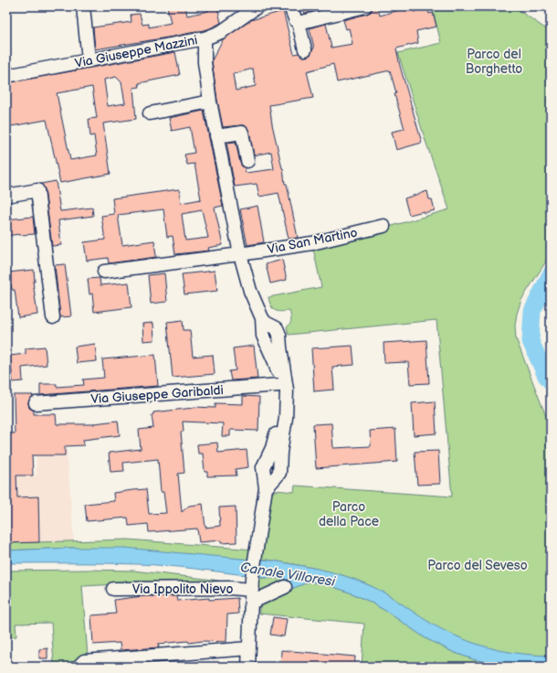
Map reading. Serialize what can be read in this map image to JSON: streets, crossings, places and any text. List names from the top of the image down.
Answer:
{
  "streets": {
    "street": [
      "Via Giuseppe Mazzini",
      "Via San Martino",
      "Via Giuseppe Garibaldi",
      "Via Ippolito Nievo"
    ]
  },
  "water": ["Canale Villoresi"],
  "parks": ["Parco del Borghetto", "Parco della Pace", "Parco del Seveso"]
}
